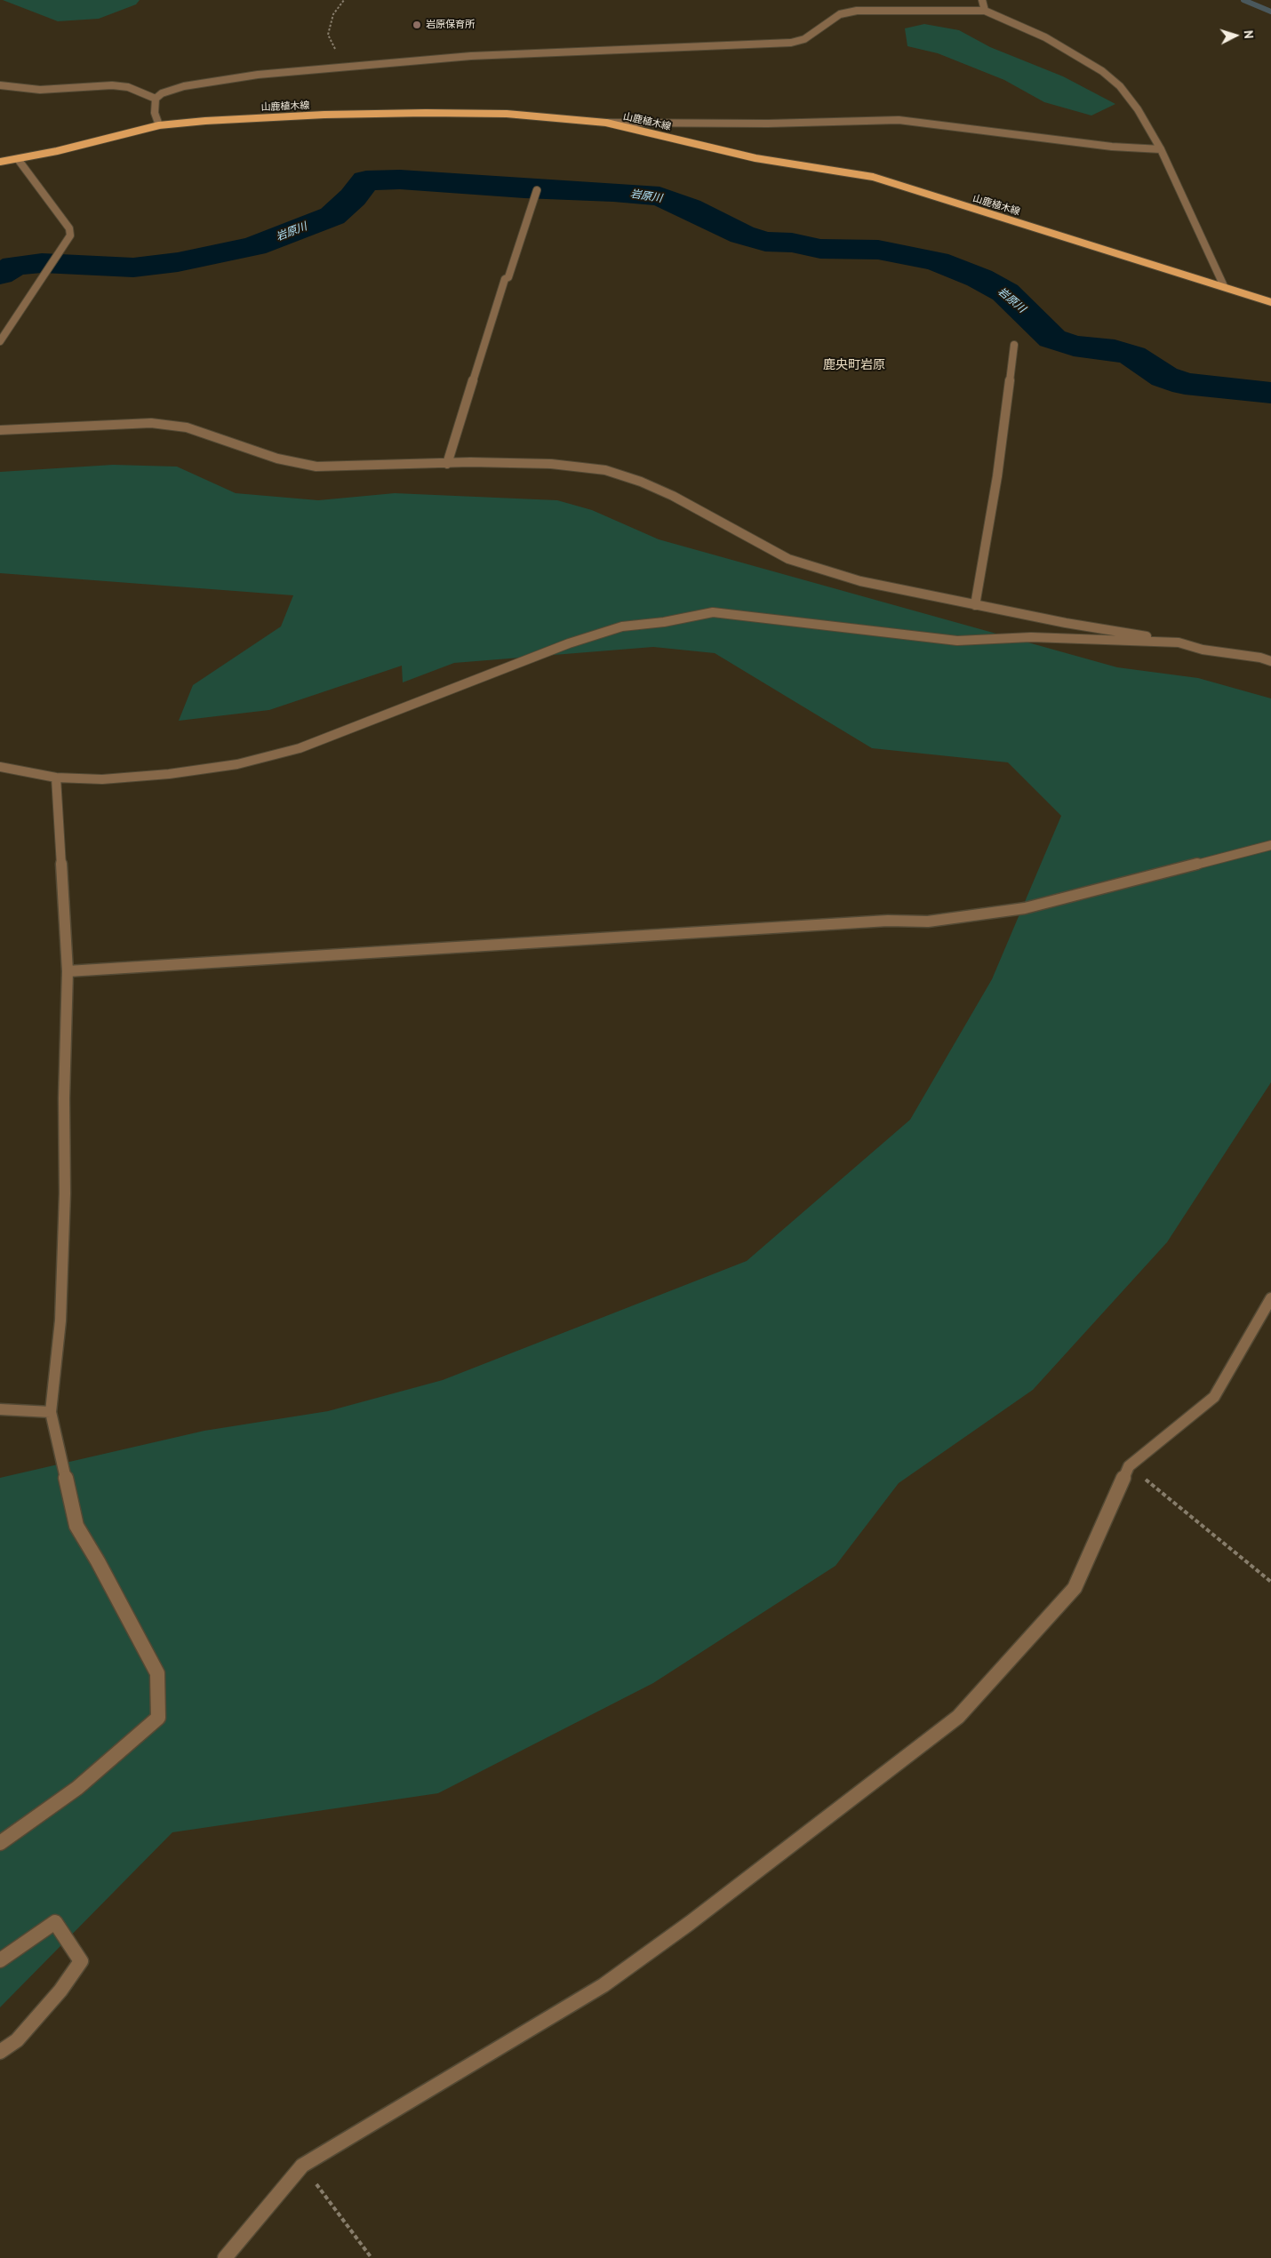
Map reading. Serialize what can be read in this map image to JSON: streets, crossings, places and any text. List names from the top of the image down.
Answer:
{
  "streets": {
    "main road": ["山鹿植木線"]
  },
  "districts": ["鹿央町岩原"],
  "water": ["岩原川"],
  "places": ["岩原保育所"],
  "north": "right"
}
